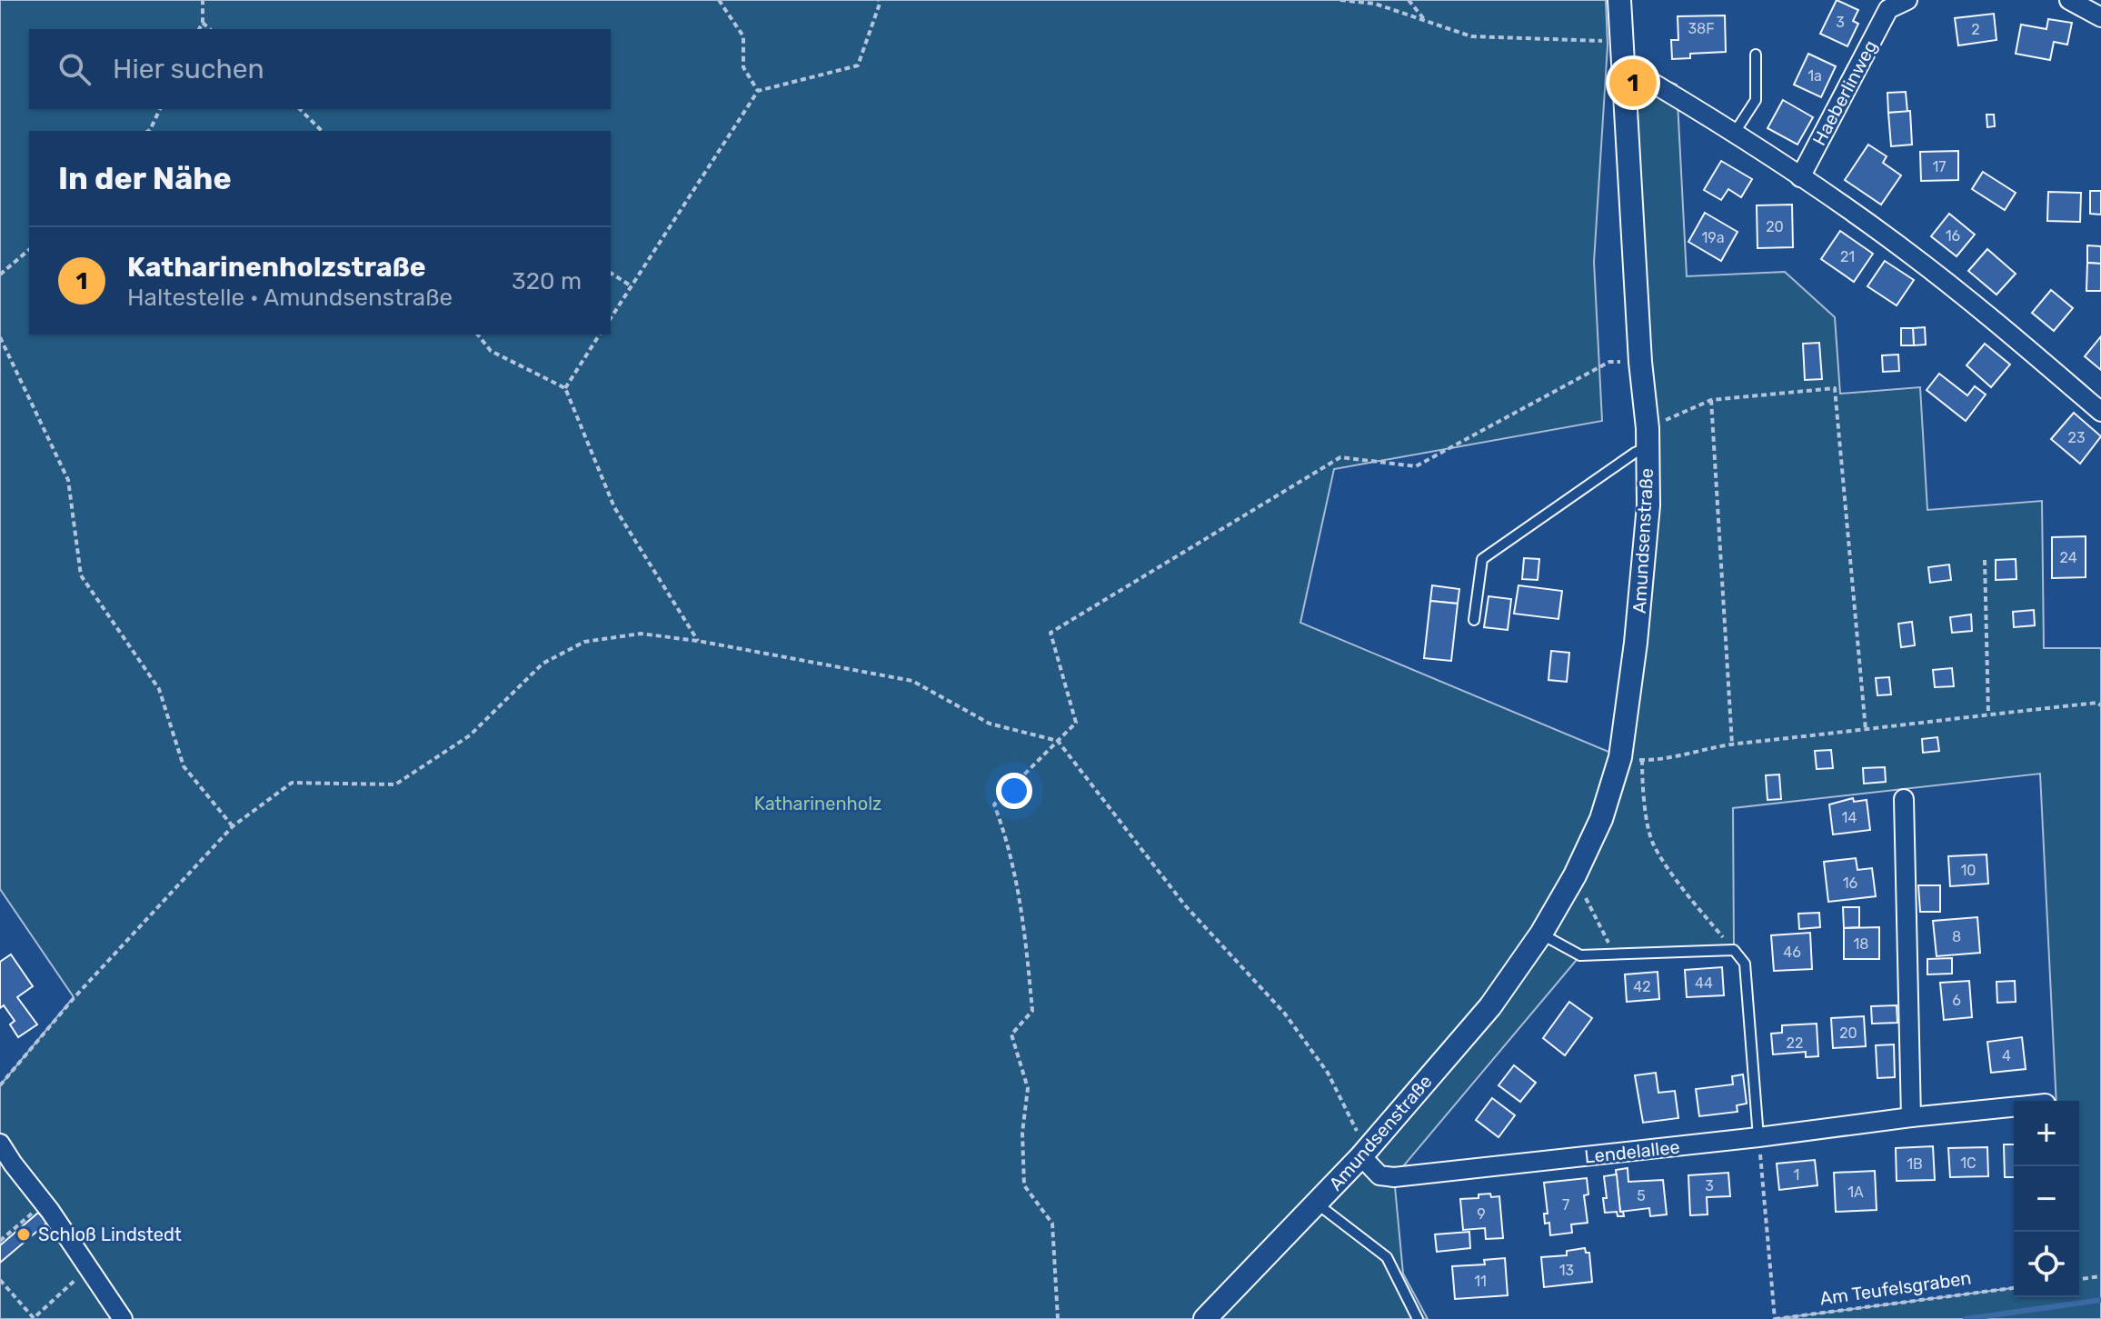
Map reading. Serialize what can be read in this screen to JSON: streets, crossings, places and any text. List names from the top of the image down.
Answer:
{
  "streets": {
    "street": ["Haeberlinweg", "Amundsenstraße", "Lendelallee"],
    "path": ["Am Teufelsgraben"]
  },
  "crossings": [
    ["Amundsenstraße", "Lendelallee"]
  ],
  "parks": ["Katharinenholz"],
  "places": ["Schloß Lindstedt"],
  "house_numbers": [
    "3",
    "38F",
    "2",
    "1a",
    "17",
    "20",
    "16",
    "19a",
    "21",
    "23",
    "24",
    "14",
    "10",
    "16",
    "8",
    "18",
    "46",
    "44",
    "42",
    "6",
    "20",
    "22",
    "4",
    "1C",
    "1B",
    "1",
    "3",
    "1A",
    "5",
    "7",
    "9",
    "13",
    "11"
  ],
  "page": {
    "search": "Hier suchen",
    "pins": "1",
    "heading": "In der Nähe",
    "list": [
      {
        "mark": "1",
        "name": "Katharinenholzstraße",
        "note": "Haltestelle · Amundsenstraße",
        "value": "320 m"
      }
    ],
    "map_buttons": ["+", "−"]
  }
}
